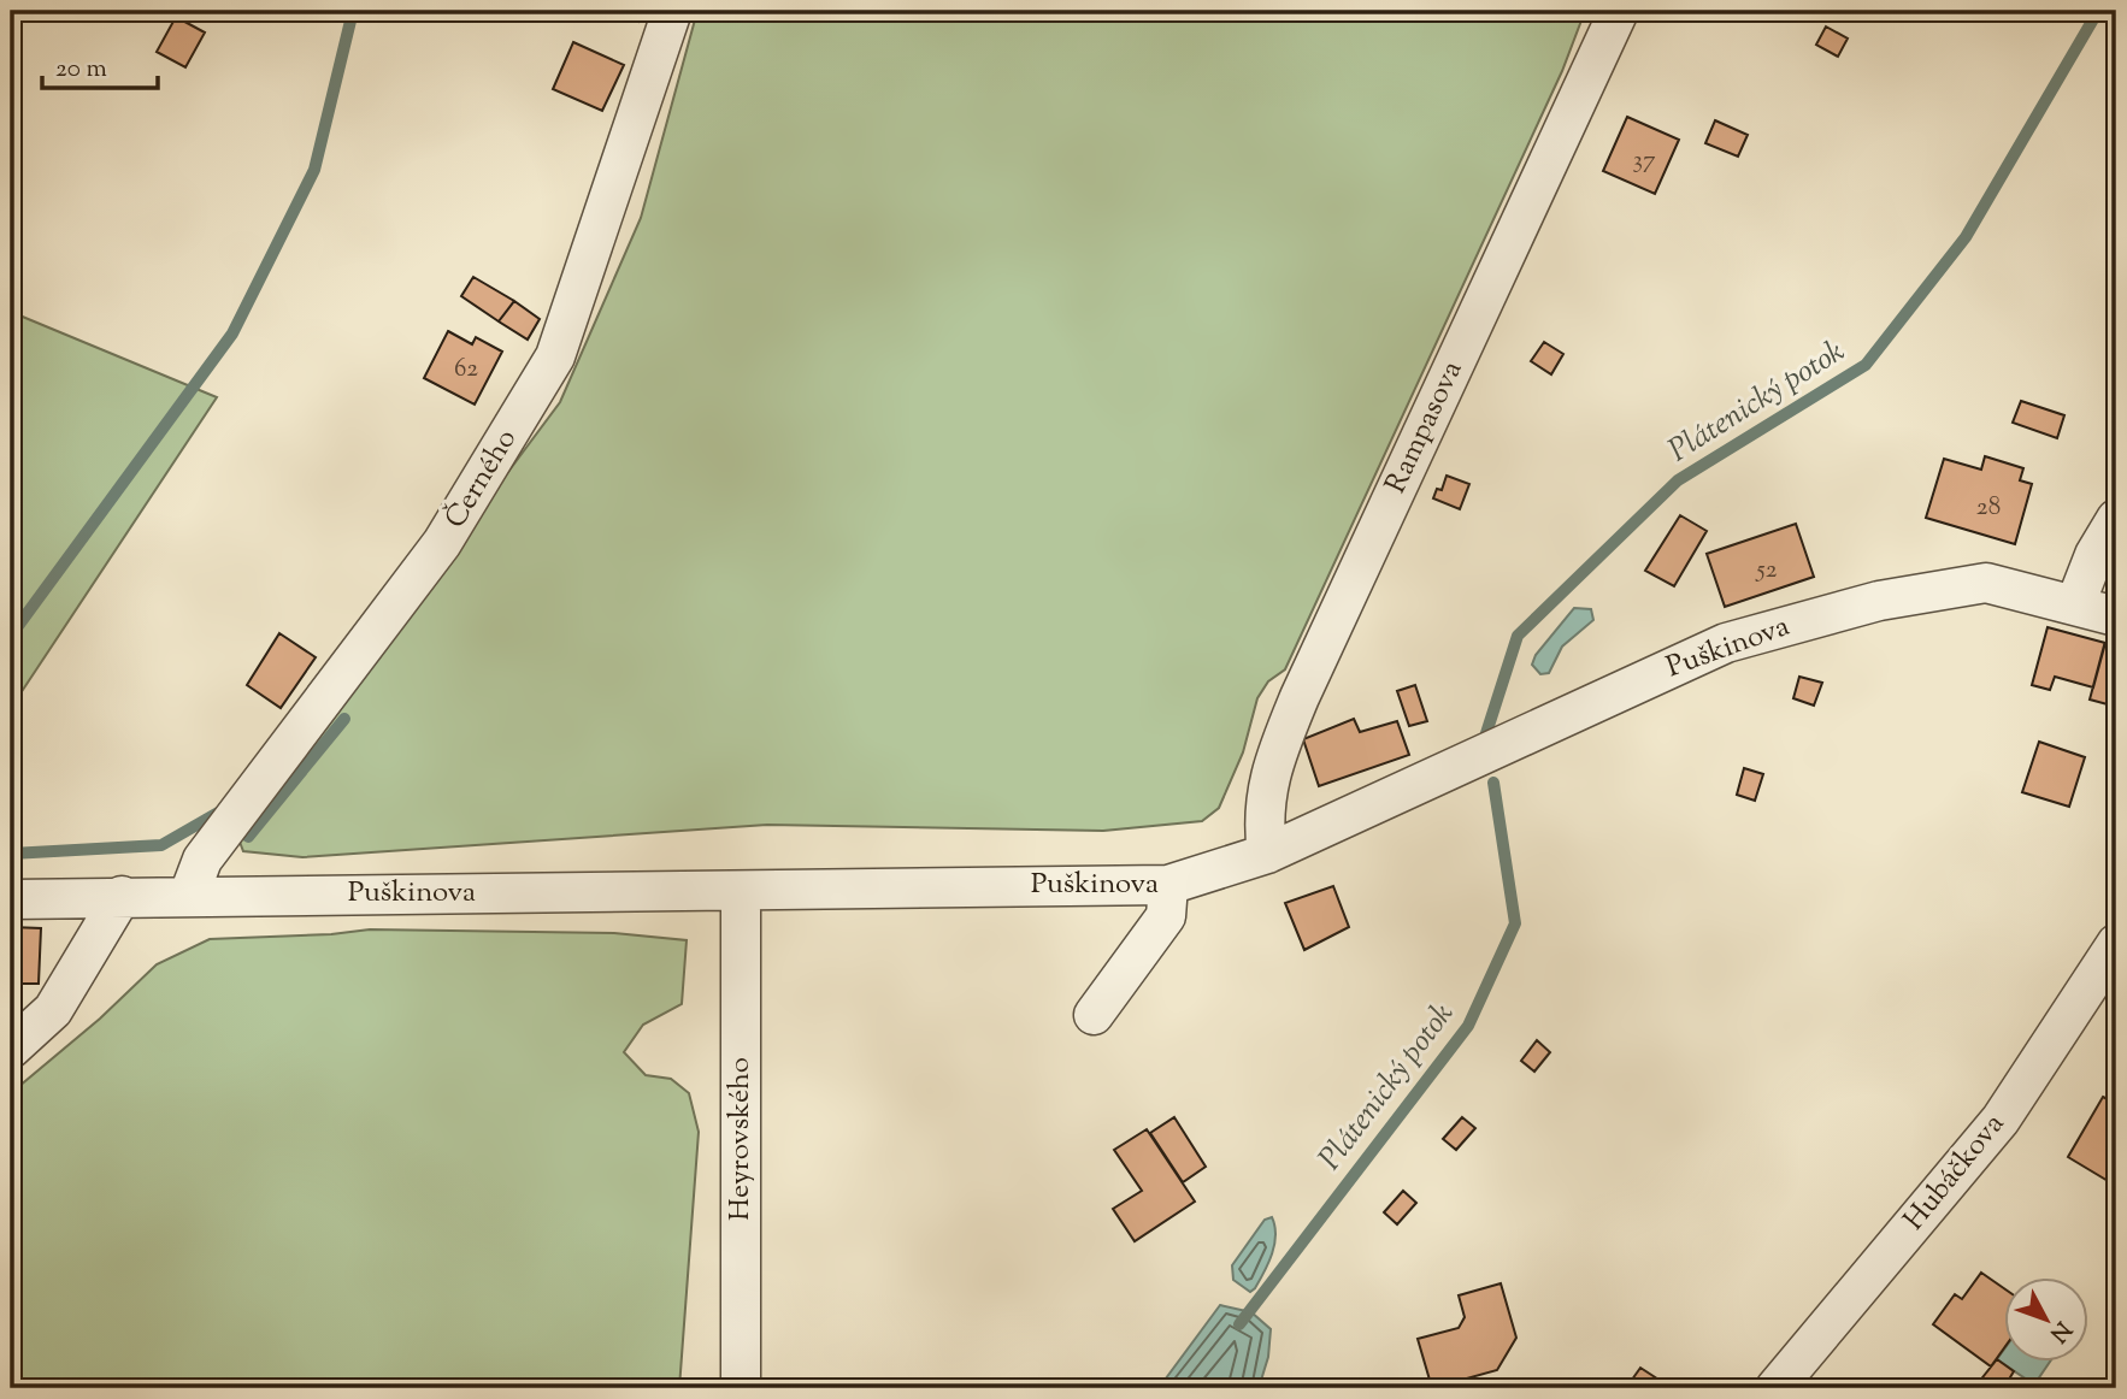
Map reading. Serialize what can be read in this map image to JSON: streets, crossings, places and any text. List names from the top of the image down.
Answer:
{
  "streets": {
    "street": [
      "Rampasova",
      "Černého",
      "Puškinova",
      "Heyrovského",
      "Hubáčkova"
    ]
  },
  "crossings": [
    ["Rampasova", "Puškinova"],
    ["Černého", "Puškinova"],
    ["Puškinova", "Heyrovského"]
  ],
  "water": ["Plátenický potok"],
  "house_numbers": [
    "37",
    "62",
    "28",
    "52"
  ],
  "scale_bar": "20 m",
  "north": "bottom right"
}
